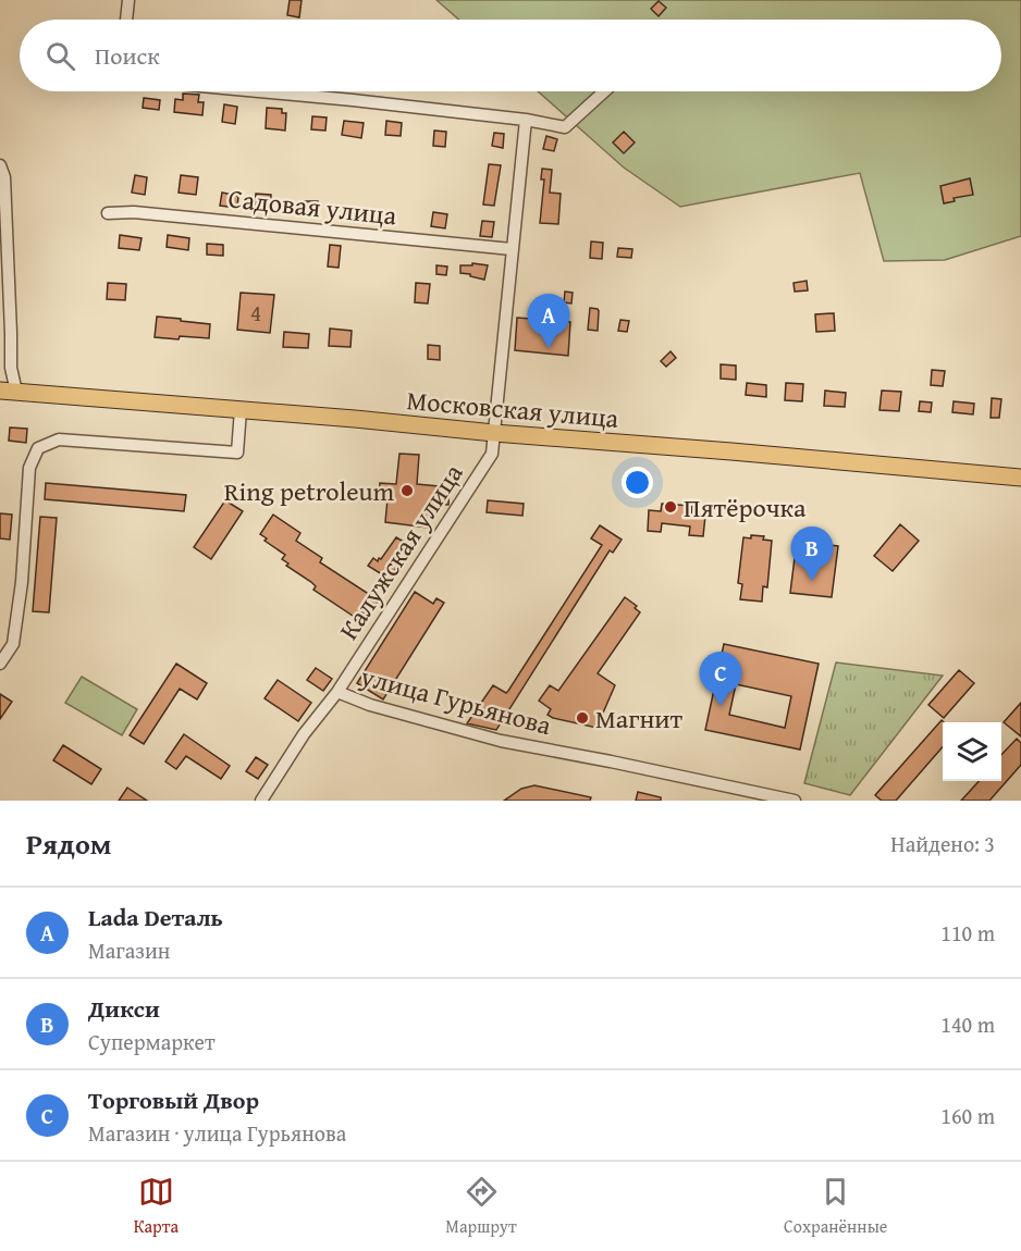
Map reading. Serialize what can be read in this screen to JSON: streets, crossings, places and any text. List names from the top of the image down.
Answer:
{
  "streets": {
    "highway": ["Московская улица"],
    "street": ["Садовая улица", "Калужская улица", "улица Гурьянова"]
  },
  "crossings": [
    ["Садовая улица", "Калужская улица"],
    ["Московская улица", "Калужская улица"],
    ["Калужская улица", "улица Гурьянова"]
  ],
  "places": ["Ring petroleum", "Пятёрочка", "Магнит"],
  "house_numbers": ["4"],
  "page": {
    "search": "Поиск",
    "pins": ["A", "B", "C"],
    "heading": ["Рядом", "Найдено: 3"],
    "list": [
      {
        "mark": "A",
        "name": "Lada Dеталь",
        "note": "Магазин",
        "value": "110 m"
      },
      {
        "mark": "B",
        "name": "Дикси",
        "note": "Супермаркет",
        "value": "140 m"
      },
      {
        "mark": "C",
        "name": "Торговый Двор",
        "note": "Магазин · улица Гурьянова",
        "value": "160 m"
      }
    ],
    "nav": ["Карта", "Маршрут", "Сохранённые"]
  }
}
